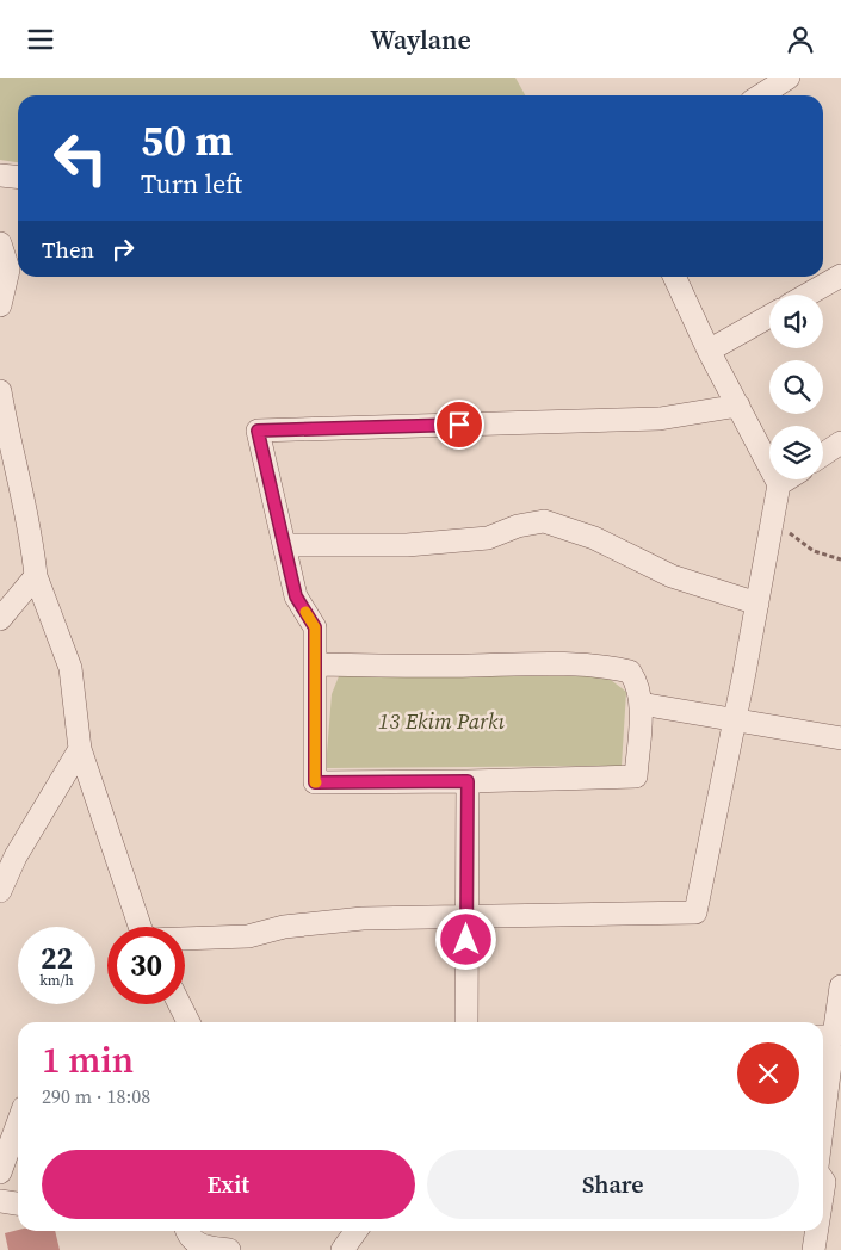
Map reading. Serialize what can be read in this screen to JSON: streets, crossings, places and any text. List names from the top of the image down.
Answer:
{
  "parks": ["13 Ekim Parkı"],
  "page": {
    "header": "Waylane",
    "turn": ["50 m", "Turn left"],
    "then": "Then",
    "speed": "22 km/h",
    "limit": "30",
    "heading": ["1 min", "290 m · 18:08"],
    "buttons": ["Exit", "Share"]
  }
}
